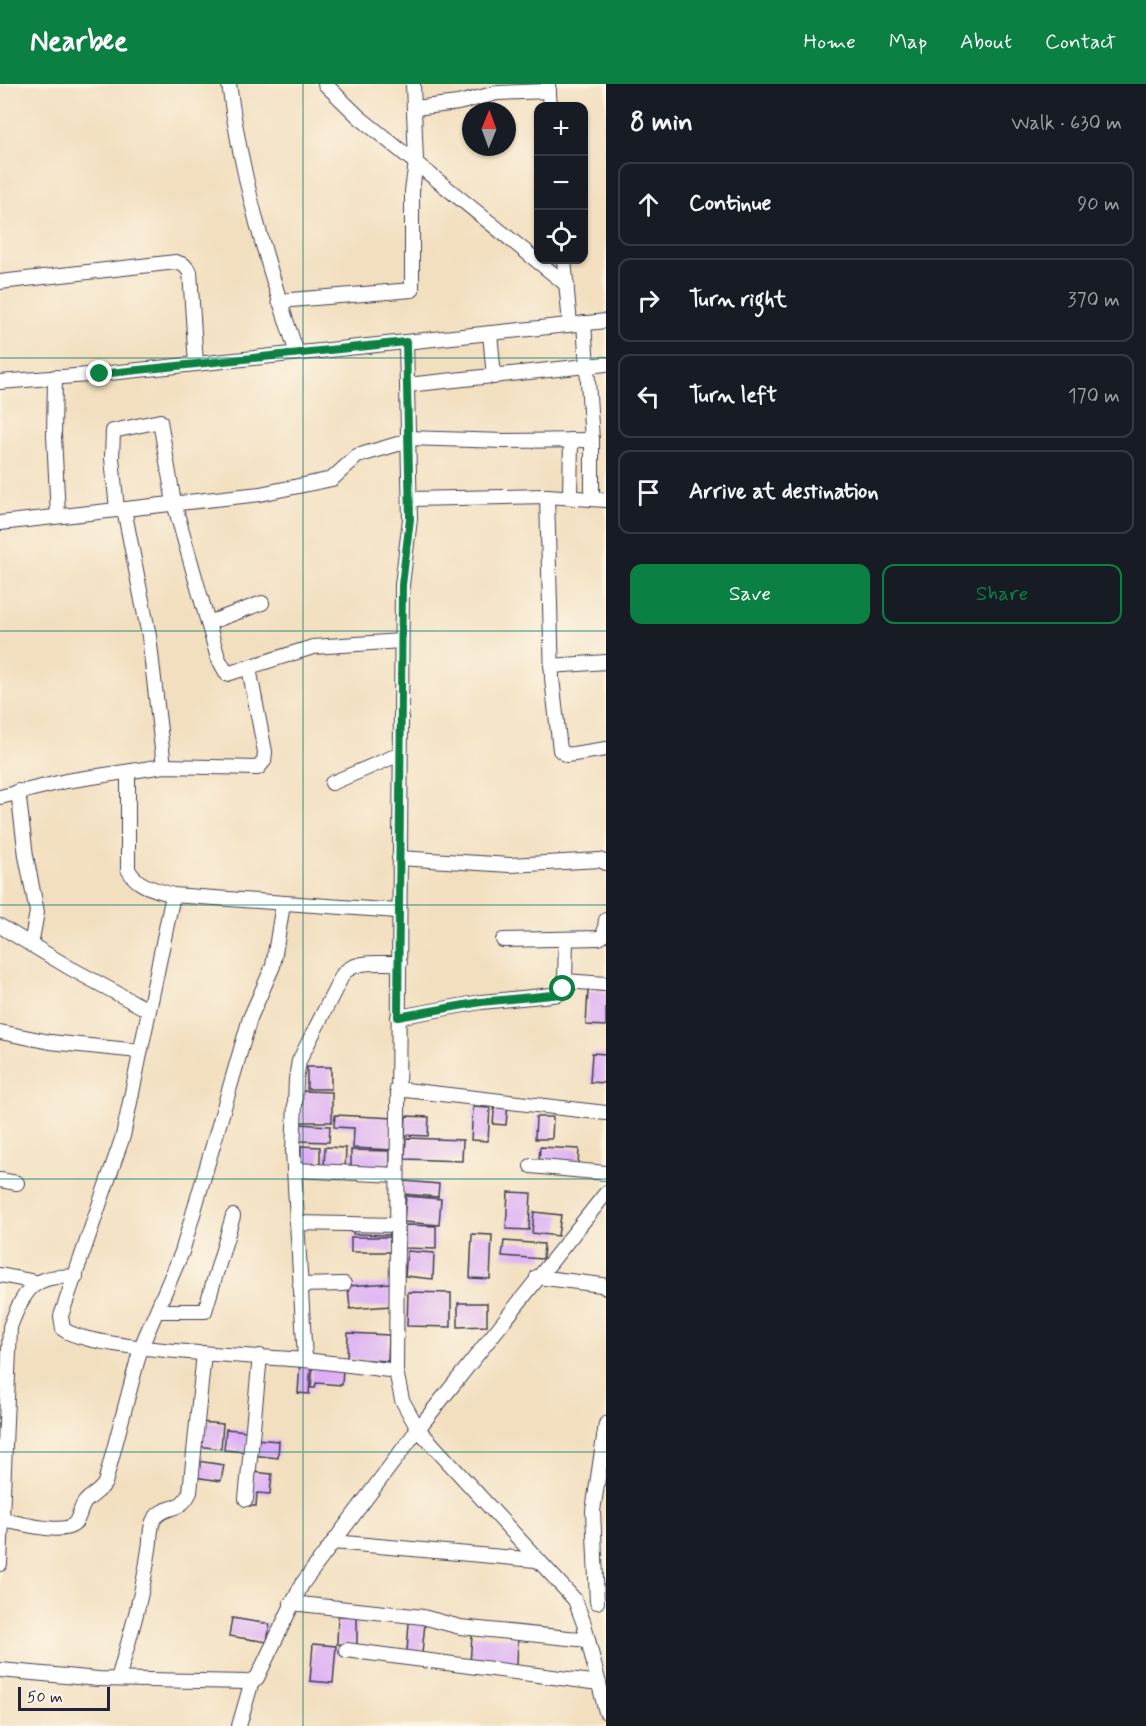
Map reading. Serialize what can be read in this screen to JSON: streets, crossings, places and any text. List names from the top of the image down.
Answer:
{
  "scale_bar": "50 m",
  "north": "top",
  "page": {
    "header": "Nearbee",
    "nav": [
      "Home",
      "Map",
      "About",
      "Contact"
    ],
    "heading": ["8 min", "Walk · 630 m"],
    "map_buttons": ["+", "−"],
    "list": [
      ["Continue", "90 m"],
      ["Turn right", "370 m"],
      ["Turn left", "170 m"],
      "Arrive at destination"
    ],
    "buttons": ["Save", "Share"],
    "scale": "50 m"
  }
}
